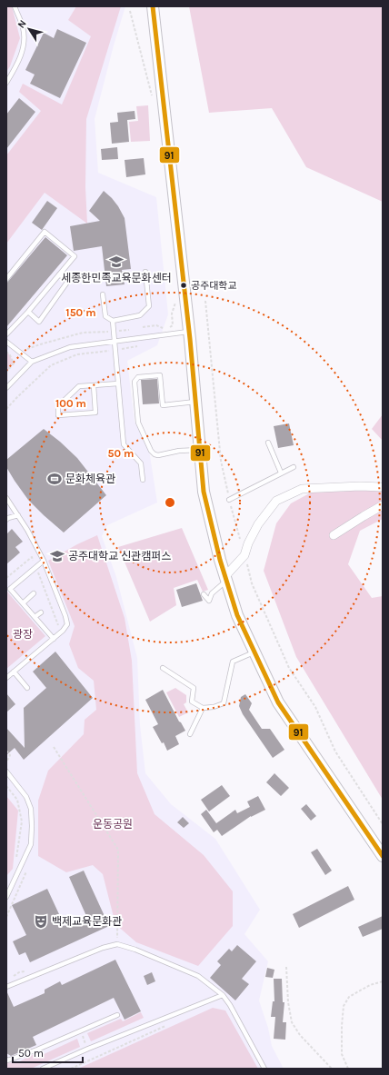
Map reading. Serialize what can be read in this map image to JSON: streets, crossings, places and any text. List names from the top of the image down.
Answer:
{
  "parks": ["광장", "운동공원"],
  "places": {
    "school or university": ["세종한민족교육문화센터", "공주대학교 신관캠퍼스"],
    "other": ["공주대학교"],
    "sports": ["문화체육관"],
    "theatre": ["백제교육문화관"]
  },
  "lines": ["transit line 91"],
  "scale_bar": "50 m",
  "north": "top left",
  "rings": ["150 m", "100 m", "50 m"]
}
